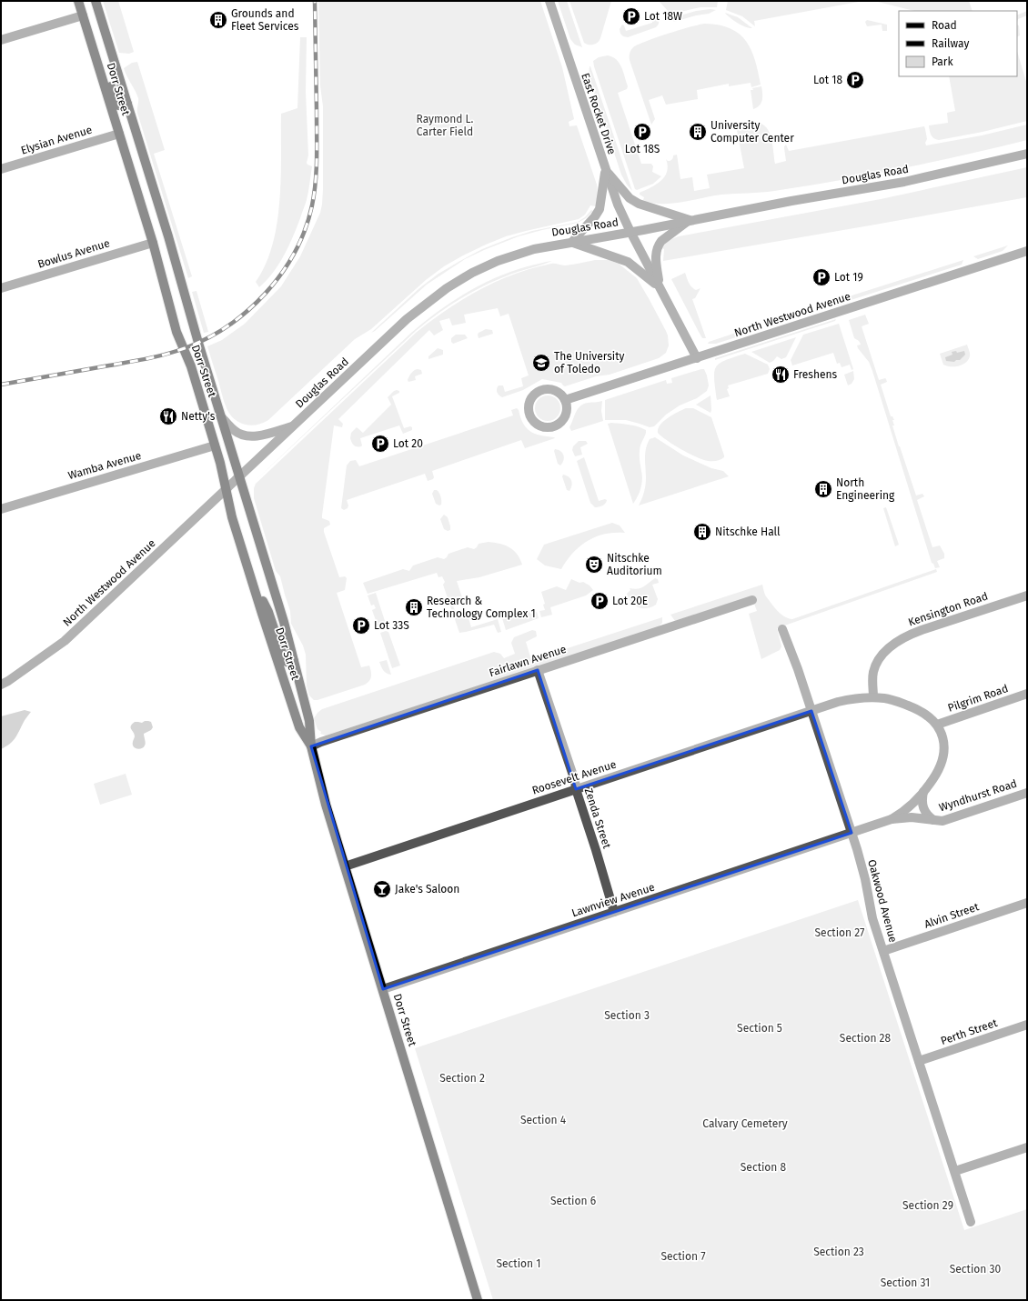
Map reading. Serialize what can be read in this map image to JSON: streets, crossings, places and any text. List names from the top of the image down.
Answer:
{
  "streets": {
    "main road": ["Dorr Street"],
    "street": [
      "East Rocket Drive",
      "Elysian Avenue",
      "Douglas Road",
      "Bowlus Avenue",
      "North Westwood Avenue",
      "Wamba Avenue",
      "Kensington Road",
      "Fairlawn Avenue",
      "Pilgrim Road",
      "Roosevelt Avenue",
      "Wyndhurst Road",
      "Zenda Street",
      "Lawnview Avenue",
      "Oakwood Avenue",
      "Alvin Street",
      "Perth Street"
    ]
  },
  "crossings": [
    ["Dorr Street", "Elysian Avenue"],
    ["Dorr Street", "Douglas Road"],
    ["Dorr Street", "Bowlus Avenue"],
    ["Dorr Street", "North Westwood Avenue"],
    ["Dorr Street", "Wamba Avenue"],
    ["Dorr Street", "Fairlawn Avenue"],
    ["Dorr Street", "Roosevelt Avenue"],
    ["Dorr Street", "Lawnview Avenue"],
    ["East Rocket Drive", "Douglas Road"],
    ["Douglas Road", "North Westwood Avenue"],
    ["Kensington Road", "Roosevelt Avenue"],
    ["Fairlawn Avenue", "Zenda Street"],
    ["Pilgrim Road", "Roosevelt Avenue"],
    ["Roosevelt Avenue", "Zenda Street"],
    ["Roosevelt Avenue", "Oakwood Avenue"],
    ["Wyndhurst Road", "Lawnview Avenue"],
    ["Wyndhurst Road", "Oakwood Avenue"],
    ["Zenda Street", "Lawnview Avenue"],
    ["Lawnview Avenue", "Oakwood Avenue"],
    ["Oakwood Avenue", "Alvin Street"],
    ["Oakwood Avenue", "Perth Street"]
  ],
  "parks": [
    "Raymond L. Carter Field",
    "Section 27",
    "Section 3",
    "Section 5",
    "Section 28",
    "Section 2",
    "Section 4",
    "Calvary Cemetery",
    "Section 8",
    "Section 6",
    "Section 29",
    "Section 23",
    "Section 7",
    "Section 1",
    "Section 30",
    "Section 31"
  ],
  "places": {
    "parking": [
      "Lot 18W",
      "Lot 18",
      "Lot 18S",
      "Lot 19",
      "Lot 20",
      "Lot 20E",
      "Lot 33S"
    ],
    "building": [
      "Grounds and Fleet Services",
      "University Computer Center",
      "North Engineering",
      "Nitschke Hall",
      "Research & Technology Complex 1"
    ],
    "school or university": ["The University of Toledo"],
    "restaurant": ["Freshens", "Netty's"],
    "theatre": ["Nitschke Auditorium"],
    "bar": ["Jake's Saloon"]
  },
  "legend": ["Road", "Railway", "Park"]
}
